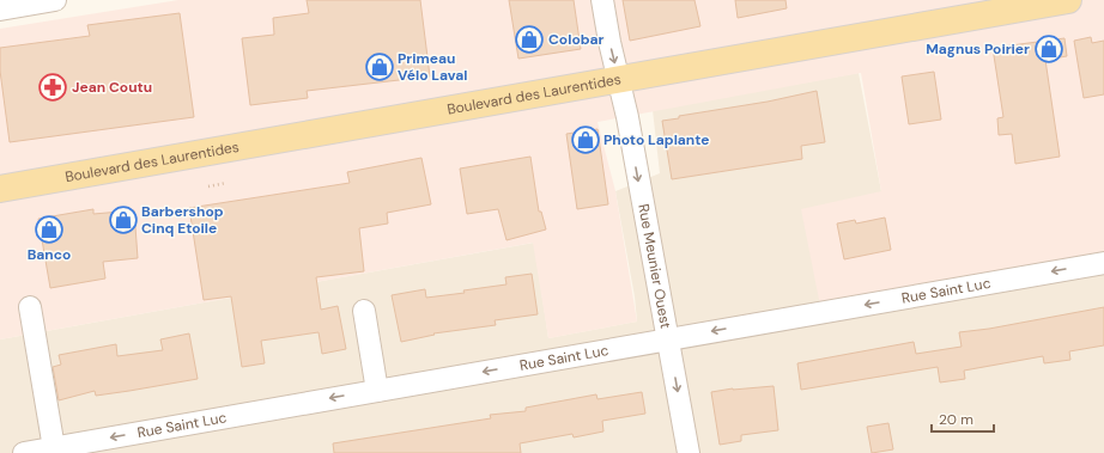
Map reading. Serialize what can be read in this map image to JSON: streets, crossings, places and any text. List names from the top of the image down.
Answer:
{
  "streets": {
    "main road": ["Boulevard des Laurentides"],
    "street": ["Rue Meunier Ouest", "Rue Saint Luc"]
  },
  "crossings": [
    ["Boulevard des Laurentides", "Rue Meunier Ouest"],
    ["Rue Meunier Ouest", "Rue Saint Luc"]
  ],
  "one_way": ["Rue Meunier Ouest", "Rue Saint Luc"],
  "places": {
    "shop": [
      "Colobar",
      "Magnus Poirier",
      "Primeau Vélo Laval",
      "Photo Laplante",
      "Barbershop Cinq Etoile",
      "Banco"
    ],
    "pharmacy": ["Jean Coutu"]
  },
  "scale_bar": "20 m"
}
